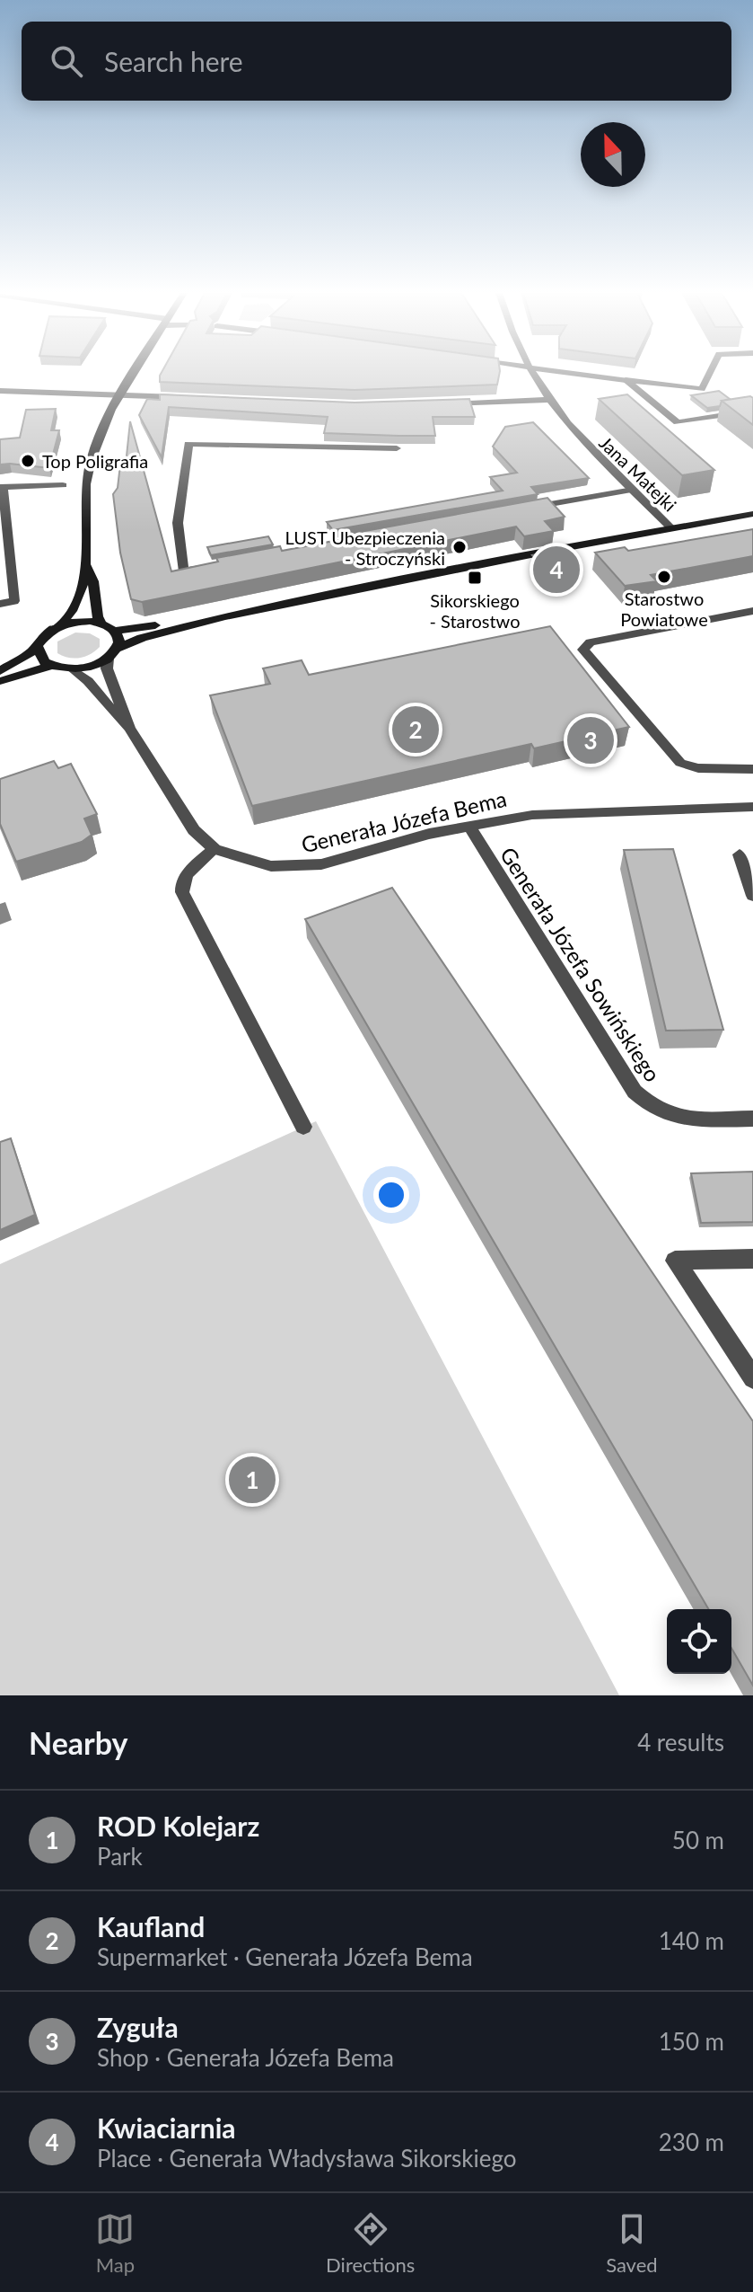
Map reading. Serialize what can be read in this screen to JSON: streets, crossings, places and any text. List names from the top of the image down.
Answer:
{
  "streets": {
    "street": ["Jana Matejki", "Generała Józefa Bema", "Generała Józefa Sowińskiego"]
  },
  "crossings": [
    ["Generała Józefa Bema", "Generała Józefa Sowińskiego"]
  ],
  "places": {
    "other": ["Top Poligrafia", "LUST Ubezpieczenia - Stroczyński", "Starostwo Powiatowe"],
    "transit": ["Sikorskiego - Starostwo"]
  },
  "north": "top",
  "page": {
    "search": "Search here",
    "pins": [
      "4",
      "2",
      "3",
      "1"
    ],
    "heading": ["Nearby", "4 results"],
    "list": [
      {
        "mark": "1",
        "name": "ROD Kolejarz",
        "note": "Park",
        "value": "50 m"
      },
      {
        "mark": "2",
        "name": "Kaufland",
        "note": "Supermarket · Generała Józefa Bema",
        "value": "140 m"
      },
      {
        "mark": "3",
        "name": "Zyguła",
        "note": "Shop · Generała Józefa Bema",
        "value": "150 m"
      },
      {
        "mark": "4",
        "name": "Kwiaciarnia",
        "note": "Place · Generała Władysława Sikorskiego",
        "value": "230 m"
      }
    ],
    "nav": ["Map", "Directions", "Saved"]
  }
}
